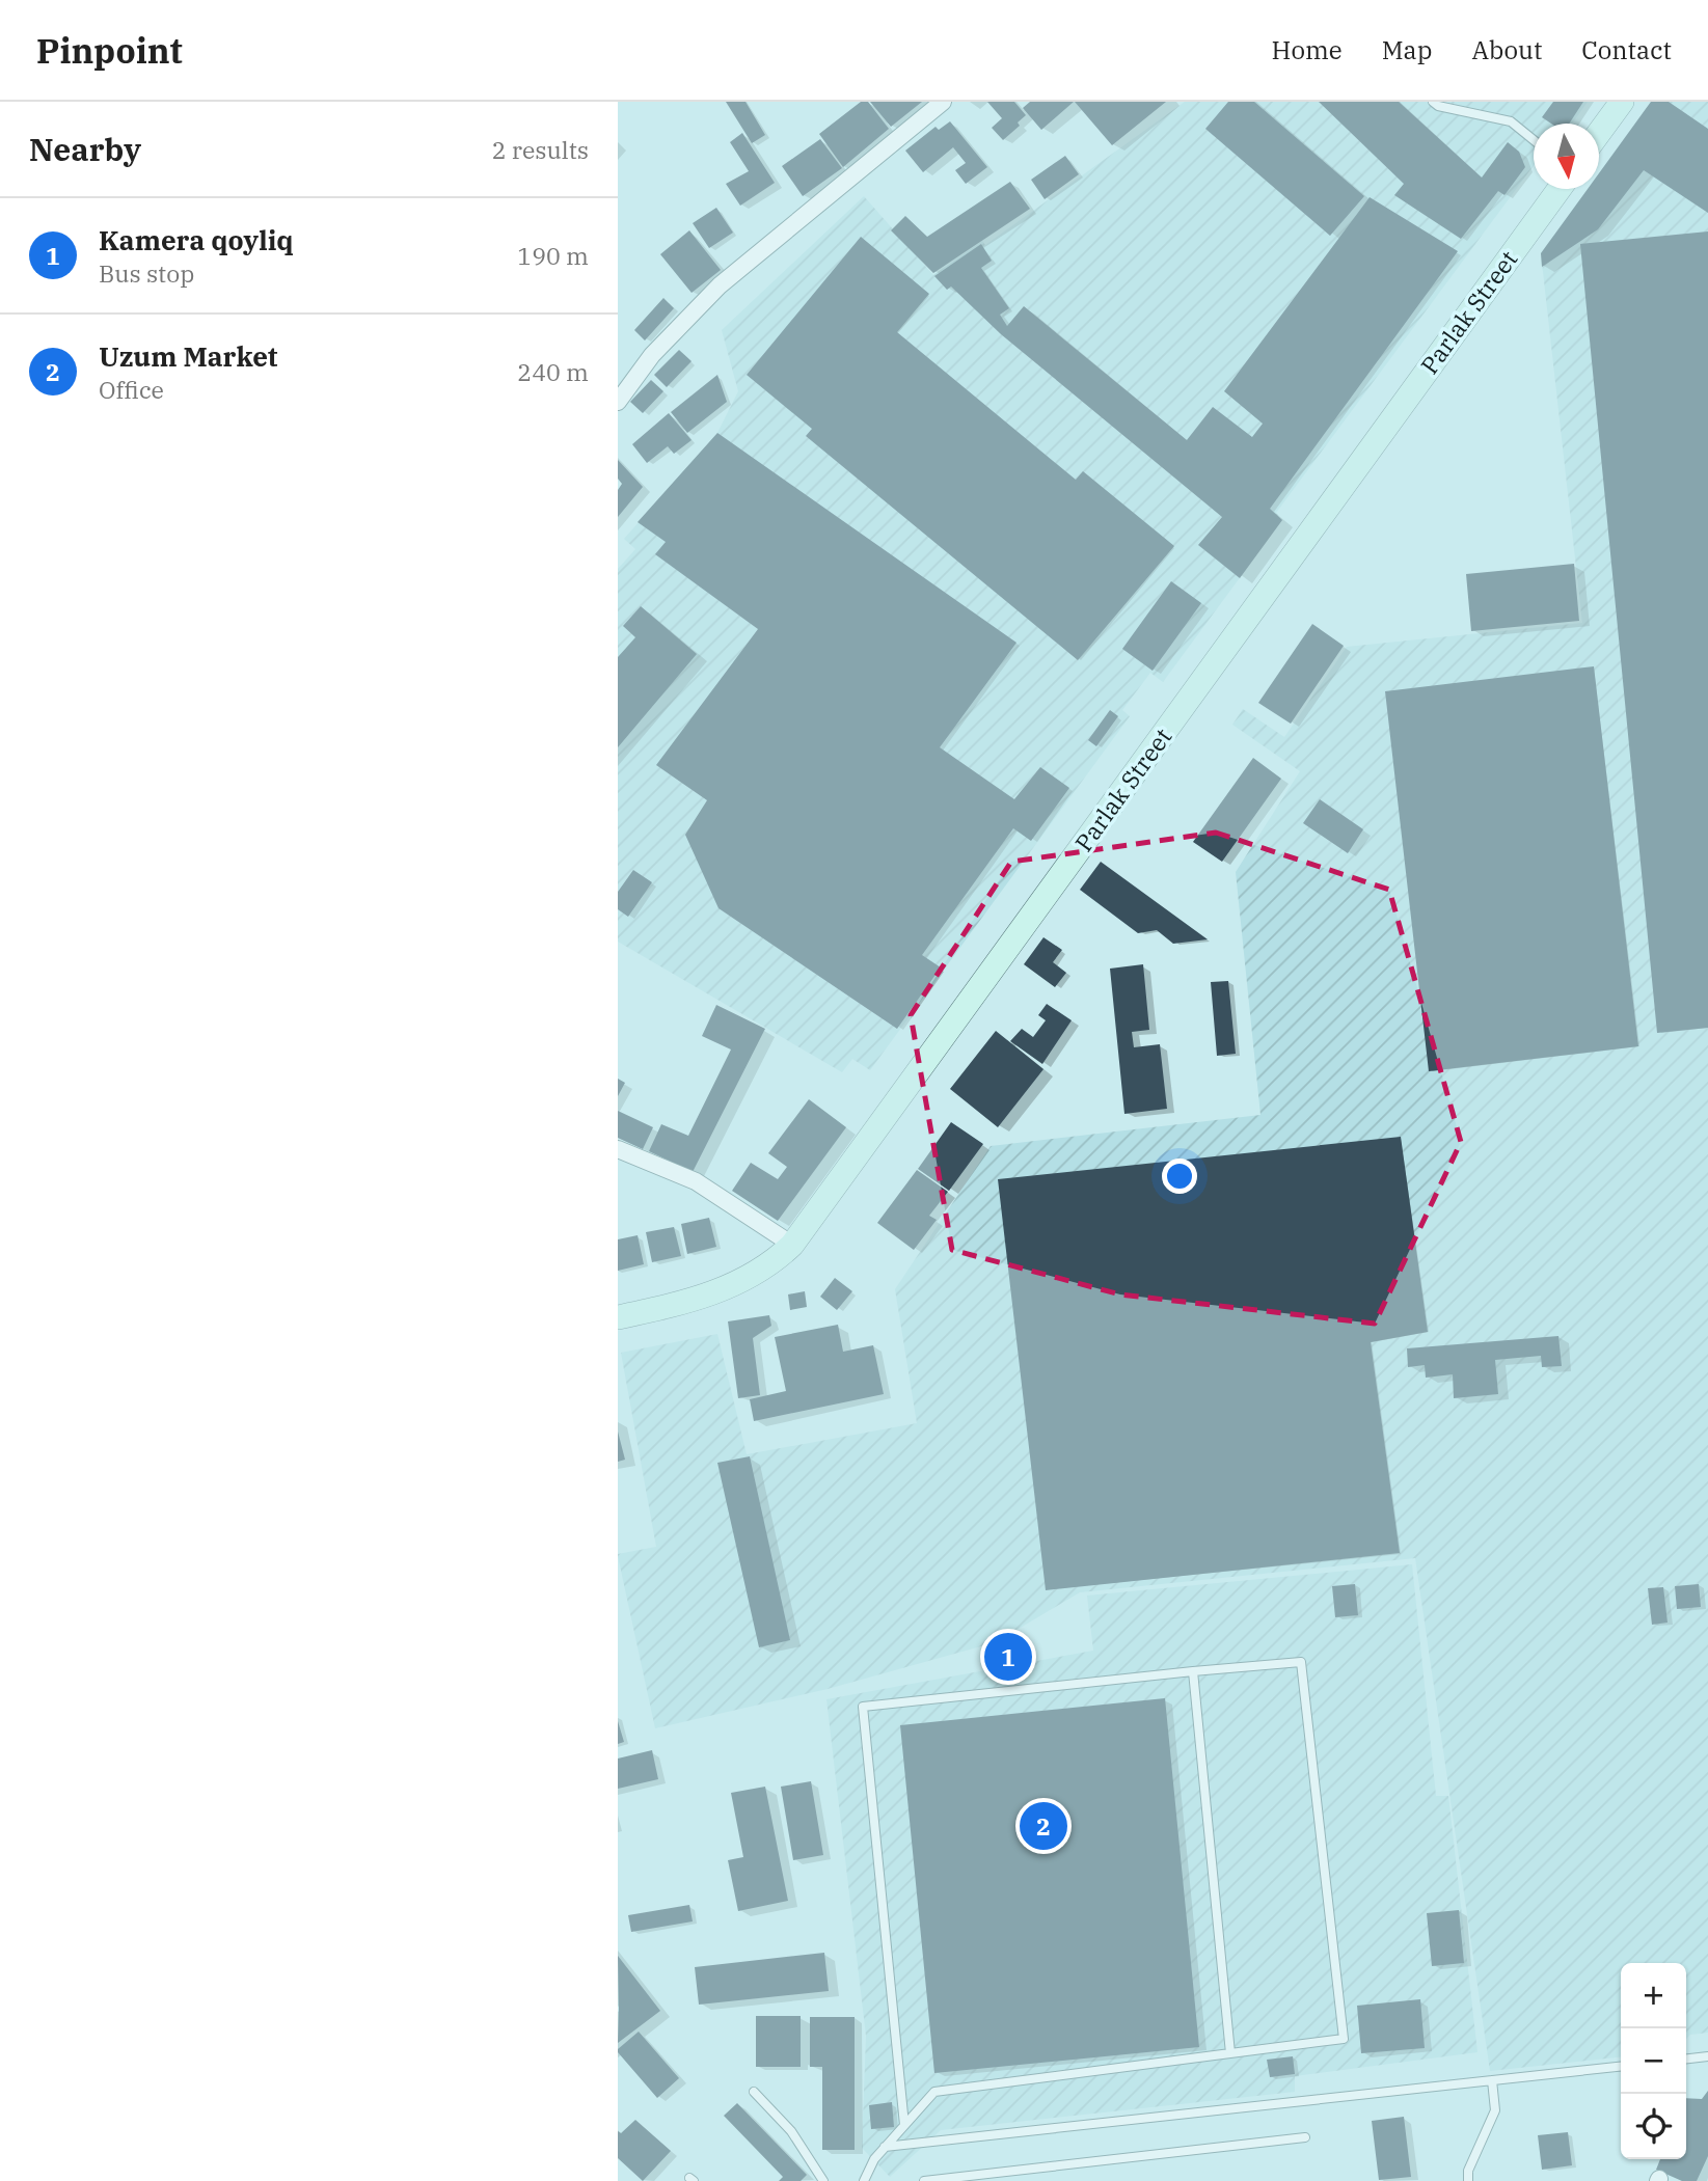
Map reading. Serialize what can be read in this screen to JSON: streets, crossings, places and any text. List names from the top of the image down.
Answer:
{
  "streets": {
    "main road": ["Parlak Street"]
  },
  "north": "bottom",
  "page": {
    "header": "Pinpoint",
    "nav": [
      "Home",
      "Map",
      "About",
      "Contact"
    ],
    "heading": ["Nearby", "2 results"],
    "list": [
      {
        "mark": "1",
        "name": "Kamera qoyliq",
        "note": "Bus stop",
        "value": "190 m"
      },
      {
        "mark": "2",
        "name": "Uzum Market",
        "note": "Office",
        "value": "240 m"
      }
    ],
    "pins": ["1", "2"],
    "map_buttons": ["+", "−"]
  }
}
